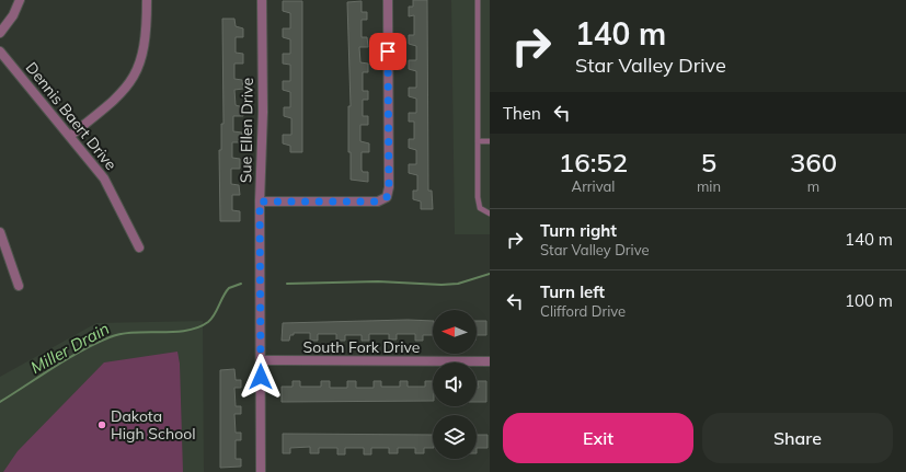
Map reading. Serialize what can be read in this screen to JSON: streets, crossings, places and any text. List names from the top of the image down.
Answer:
{
  "streets": {
    "street": ["Dennis Baert Drive", "Sue Ellen Drive", "South Fork Drive"]
  },
  "crossings": [
    ["Sue Ellen Drive", "South Fork Drive"]
  ],
  "water": ["Miller Drain"],
  "places": ["Dakota High School"],
  "north": "left",
  "page": {
    "turn": ["140 m", "Star Valley Drive"],
    "then": "Then",
    "eta": [
      "16:52",
      "Arrival",
      "5",
      "min",
      "360",
      "m"
    ],
    "list": [
      {
        "name": "Turn right",
        "note": "Star Valley Drive",
        "value": "140 m"
      },
      {
        "name": "Turn left",
        "note": "Clifford Drive",
        "value": "100 m"
      }
    ],
    "buttons": ["Exit", "Share"]
  }
}
